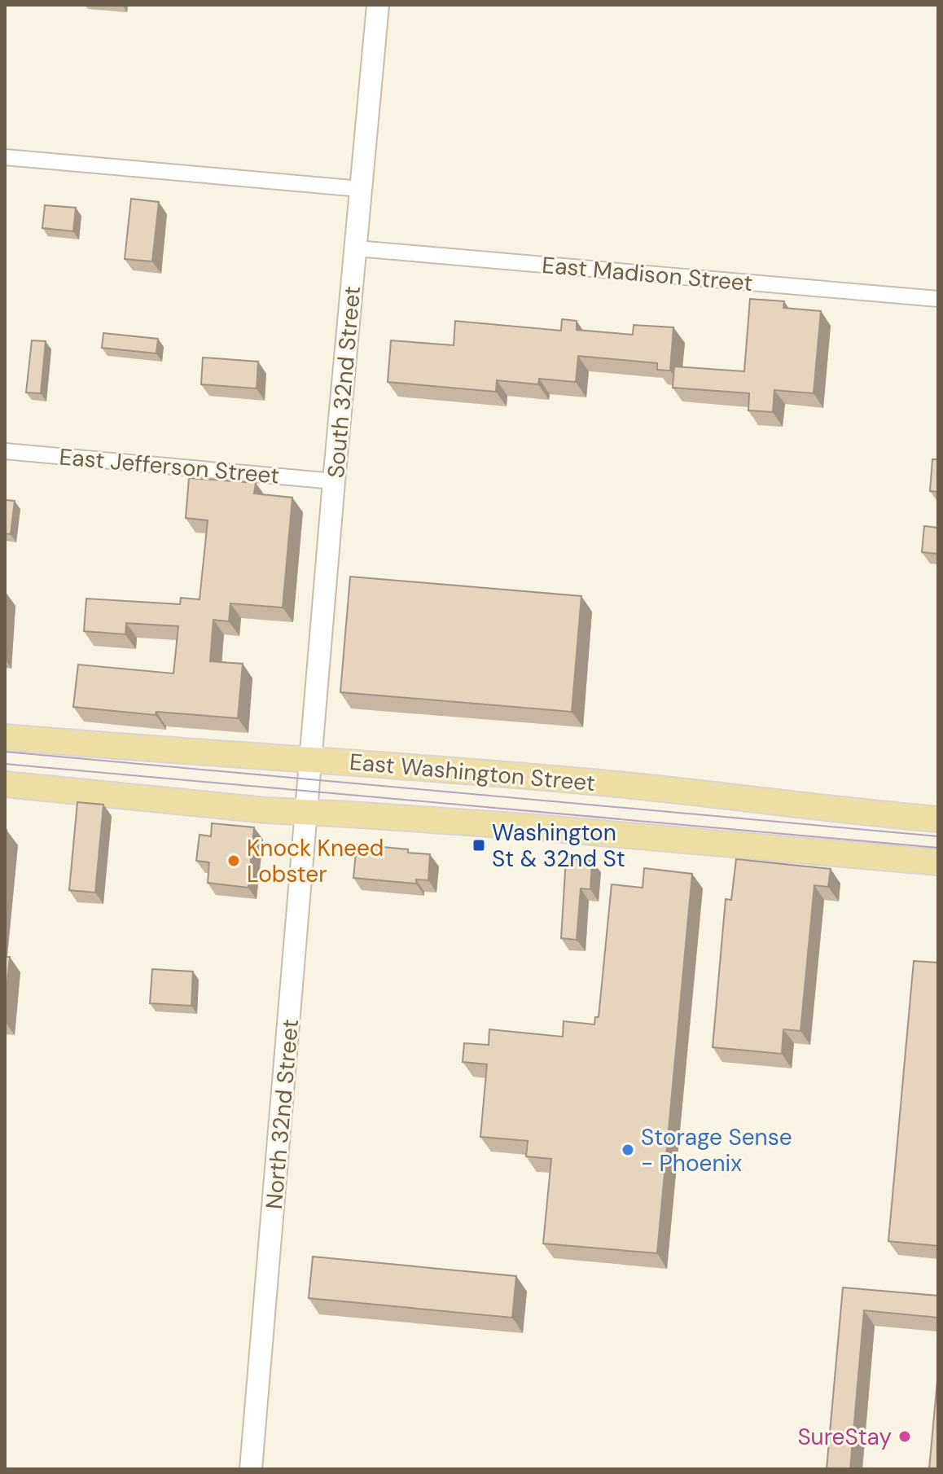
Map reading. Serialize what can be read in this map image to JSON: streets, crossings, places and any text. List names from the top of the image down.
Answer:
{
  "streets": {
    "main road": ["South 32nd Street", "East Washington Street", "North 32nd Street"],
    "street": ["East Madison Street", "East Jefferson Street"]
  },
  "crossings": [
    ["East Madison Street", "South 32nd Street"],
    ["South 32nd Street", "East Jefferson Street"],
    ["South 32nd Street", "East Washington Street"],
    ["South 32nd Street", "North 32nd Street"],
    ["East Washington Street", "North 32nd Street"]
  ],
  "places": {
    "transit": ["Washington St & 32nd St"],
    "other": ["Knock Kneed Lobster", "Storage Sense - Phoenix", "SureStay"]
  }
}
